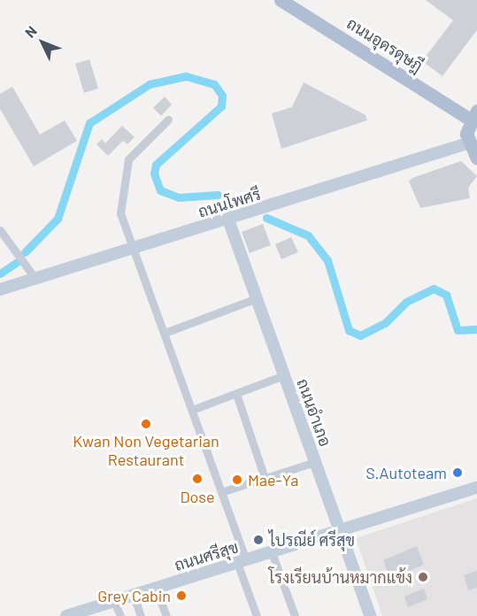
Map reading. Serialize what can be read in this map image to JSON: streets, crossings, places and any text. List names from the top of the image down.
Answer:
{
  "streets": {
    "main road": [
      "ถนนอุดรดุษฎี",
      "ถนนโพศรี",
      "ถนนอำเภอ",
      "ถนนศรีสุข"
    ]
  },
  "crossings": [
    ["ถนนโพศรี", "ถนนอำเภอ"],
    ["ถนนอำเภอ", "ถนนศรีสุข"]
  ],
  "places": [
    "Kwan Non Vegetarian Restaurant",
    "S.Autoteam",
    "Dose",
    "Mae-Ya",
    "ไปรณีย์ ศรีสุข",
    "โรงเรียนบ้านหมากแข้ง",
    "Grey Cabin"
  ],
  "north": "top left"
}
